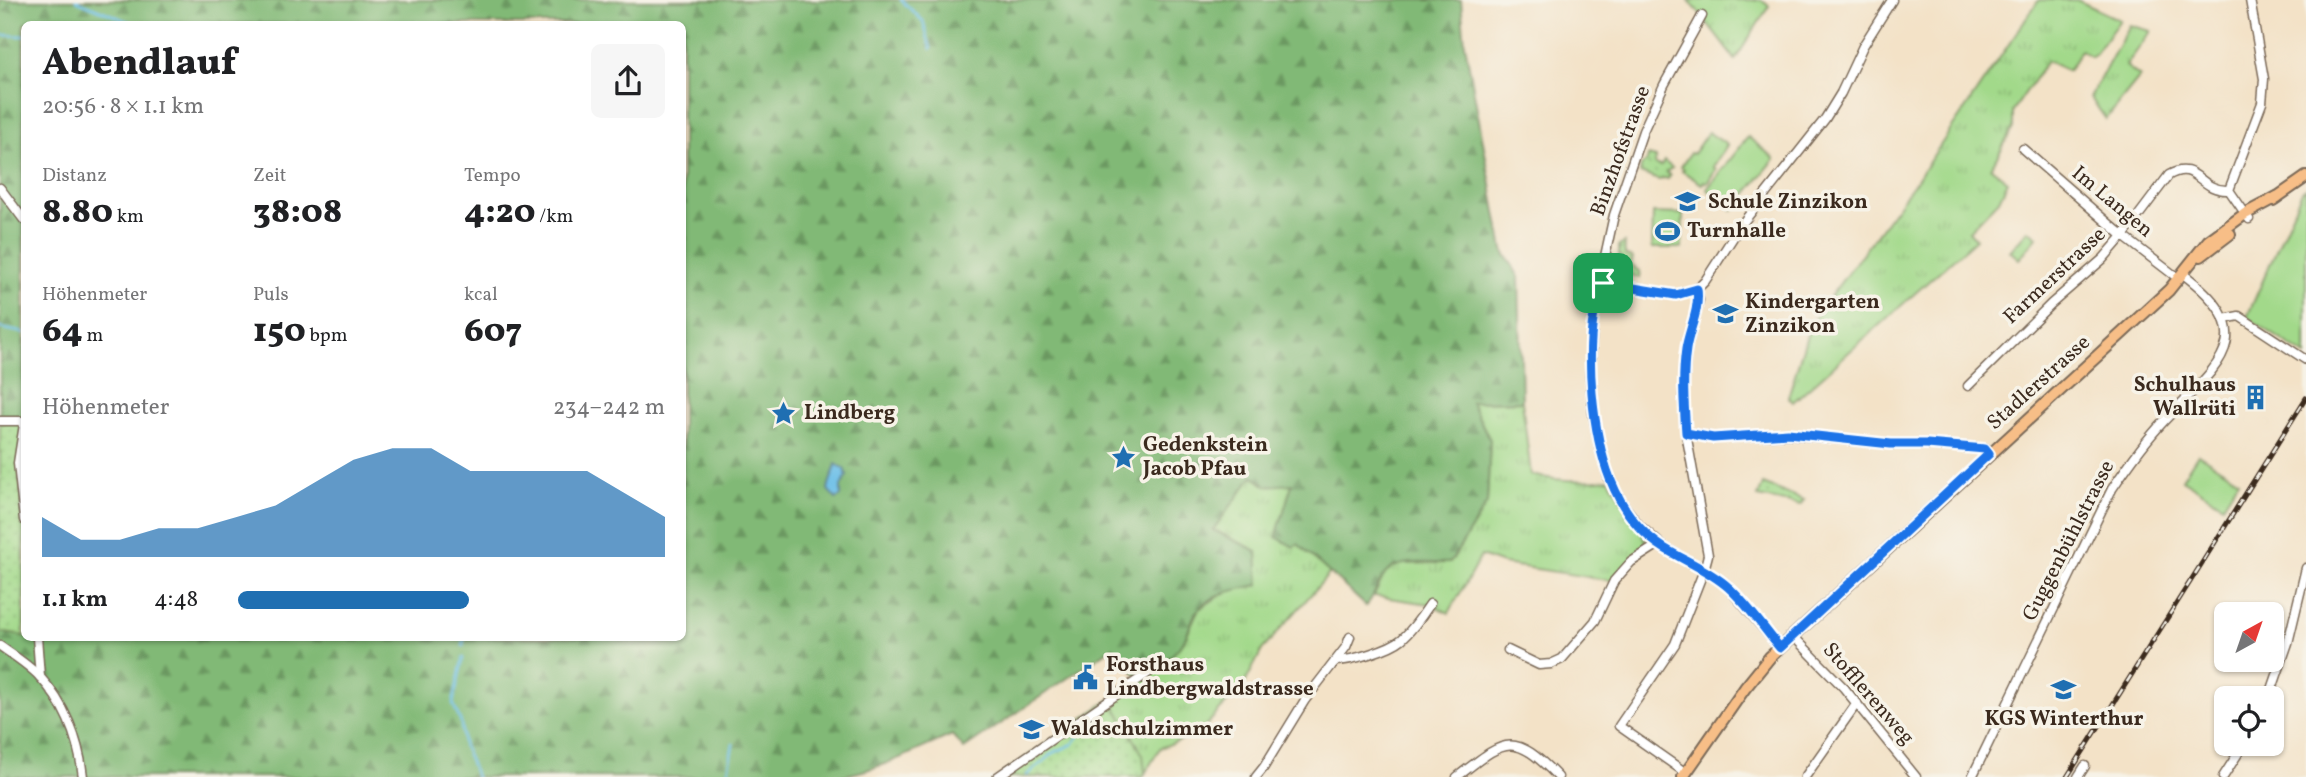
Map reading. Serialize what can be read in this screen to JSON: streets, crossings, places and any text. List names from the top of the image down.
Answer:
{
  "streets": {
    "main road": ["Stadlerstrasse"],
    "street": [
      "Binzhofstrasse",
      "Im Langen",
      "Farmerstrasse",
      "Guggenbühlstrasse",
      "Stofflerenweg"
    ]
  },
  "crossings": [
    ["Binzhofstrasse", "Stadlerstrasse"],
    ["Im Langen", "Farmerstrasse"],
    ["Im Langen", "Stadlerstrasse"],
    ["Stadlerstrasse", "Stofflerenweg"]
  ],
  "places": {
    "school or university": [
      "Schule Zinzikon",
      "Kindergarten Zinzikon",
      "KGS Winterthur",
      "Waldschulzimmer"
    ],
    "sports": ["Turnhalle"],
    "building": ["Schulhaus Wallrüti"],
    "place": ["Lindberg", "Gedenkstein Jacob Pfau"],
    "public building": ["Forsthaus Lindbergwaldstrasse"]
  },
  "north": "top right",
  "page": {
    "heading": ["Abendlauf", "20:56 · 8 × 1.1 km"],
    "stats": [
      ["Distanz", "8.80 km"],
      ["Zeit", "38:08"],
      ["Tempo", "4:20 /km"],
      ["Höhenmeter", "64 m"],
      ["Puls", "150 bpm"],
      ["kcal", "607"]
    ],
    "chart": ["Höhenmeter", "234–242 m"],
    "list": [
      {
        "name": "1.1 km",
        "note": "4:48"
      }
    ]
  }
}
